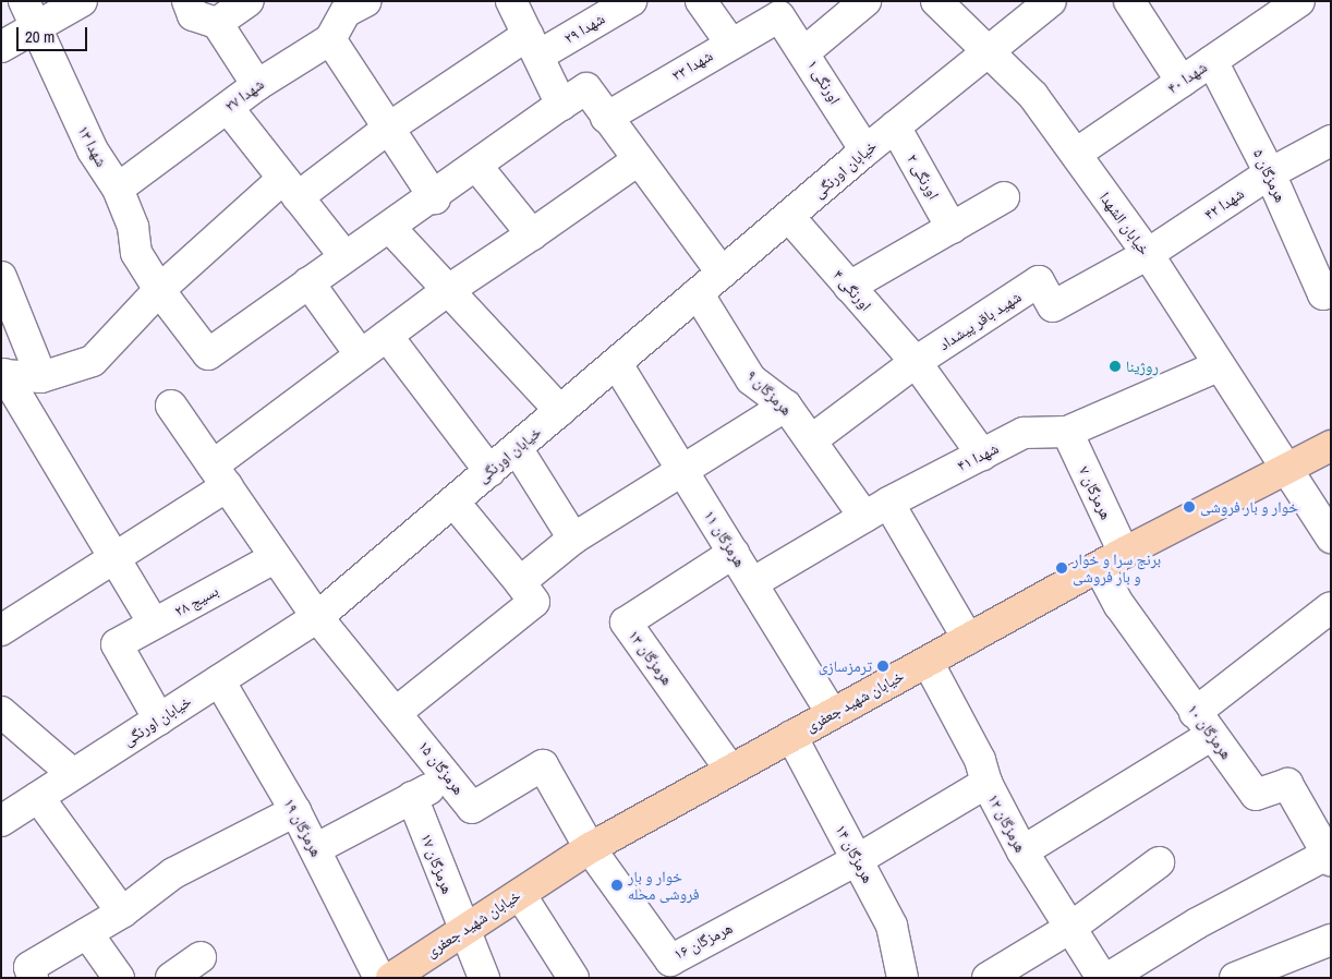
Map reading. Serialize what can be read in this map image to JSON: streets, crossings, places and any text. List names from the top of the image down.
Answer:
{
  "streets": {
    "main road": ["خیابان شهید جعفری"],
    "street": [
      "شهدا ۲۹",
      "شهدا ۳۳",
      "شهدا ۴۰",
      "اورنگی ۱",
      "شهدا ۲۷",
      "شهدا ۱۳",
      "خیابان اورنگی",
      "هرمزگان ۵",
      "اورنگی ۲",
      "شهدا ۴۲",
      "خیابان الشهدا",
      "اورنگی ۴",
      "شهید باقر پیشداد",
      "هرمزگان ۹",
      "شهدا ۴۱",
      "هرمزگان ۷",
      "هرمزگان ۱۱",
      "بسیج ۲۸",
      "هرمزگان ۱۳",
      "هرمزگان ۱۰",
      "هرمزگان ۱۵",
      "هرمزگان ۱۲",
      "هرمزگان ۱۹",
      "هرمزگان ۱۴",
      "هرمزگان ۱۷",
      "هرمزگان ۱۶"
    ]
  },
  "crossings": [
    ["شهدا ۲۹", "شهدا ۱۳"],
    ["شهدا ۳۳", "اورنگی ۱"],
    ["شهدا ۴۰", "هرمزگان ۵"],
    ["شهدا ۴۰", "خیابان الشهدا"],
    ["اورنگی ۱", "خیابان اورنگی"],
    ["شهدا ۲۷", "شهدا ۱۳"],
    ["خیابان اورنگی", "اورنگی ۲"],
    ["خیابان اورنگی", "خیابان الشهدا"],
    ["خیابان اورنگی", "اورنگی ۴"],
    ["خیابان اورنگی", "هرمزگان ۹"],
    ["خیابان اورنگی", "هرمزگان ۱۱"],
    ["خیابان اورنگی", "بسیج ۲۸"],
    ["خیابان اورنگی", "هرمزگان ۱۵"],
    ["خیابان اورنگی", "هرمزگان ۱۹"],
    ["هرمزگان ۵", "شهدا ۴۲"],
    ["شهدا ۴۲", "خیابان الشهدا"],
    ["شهدا ۴۲", "شهید باقر پیشداد"],
    ["خیابان الشهدا", "شهید باقر پیشداد"],
    ["خیابان الشهدا", "شهدا ۴۱"],
    ["خیابان الشهدا", "خیابان شهید جعفری"],
    ["اورنگی ۴", "شهید باقر پیشداد"],
    ["اورنگی ۴", "شهدا ۴۱"],
    ["شهید باقر پیشداد", "هرمزگان ۹"],
    ["هرمزگان ۹", "شهدا ۴۱"],
    ["هرمزگان ۹", "خیابان شهید جعفری"],
    ["شهدا ۴۱", "هرمزگان ۷"],
    ["شهدا ۴۱", "هرمزگان ۱۱"],
    ["هرمزگان ۷", "خیابان شهید جعفری"],
    ["هرمزگان ۷", "هرمزگان ۱۰"],
    ["هرمزگان ۱۱", "هرمزگان ۱۳"],
    ["هرمزگان ۱۱", "خیابان شهید جعفری"],
    ["بسیج ۲۸", "هرمزگان ۱۵"],
    ["هرمزگان ۱۳", "خیابان شهید جعفری"],
    ["خیابان شهید جعفری", "هرمزگان ۱۰"],
    ["خیابان شهید جعفری", "هرمزگان ۱۵"],
    ["خیابان شهید جعفری", "هرمزگان ۱۲"],
    ["خیابان شهید جعفری", "هرمزگان ۱۴"],
    ["خیابان شهید جعفری", "هرمزگان ۱۷"],
    ["خیابان شهید جعفری", "هرمزگان ۱۶"],
    ["هرمزگان ۱۵", "هرمزگان ۱۶"],
    ["هرمزگان ۱۴", "هرمزگان ۱۶"]
  ],
  "places": [
    "روژینا",
    "خوار و بار فروشی",
    "برنج سرا و خوار و بار فروشی",
    "ترمزسازی",
    "خوار و بار فروشی محله"
  ],
  "scale_bar": "20 m"
}
